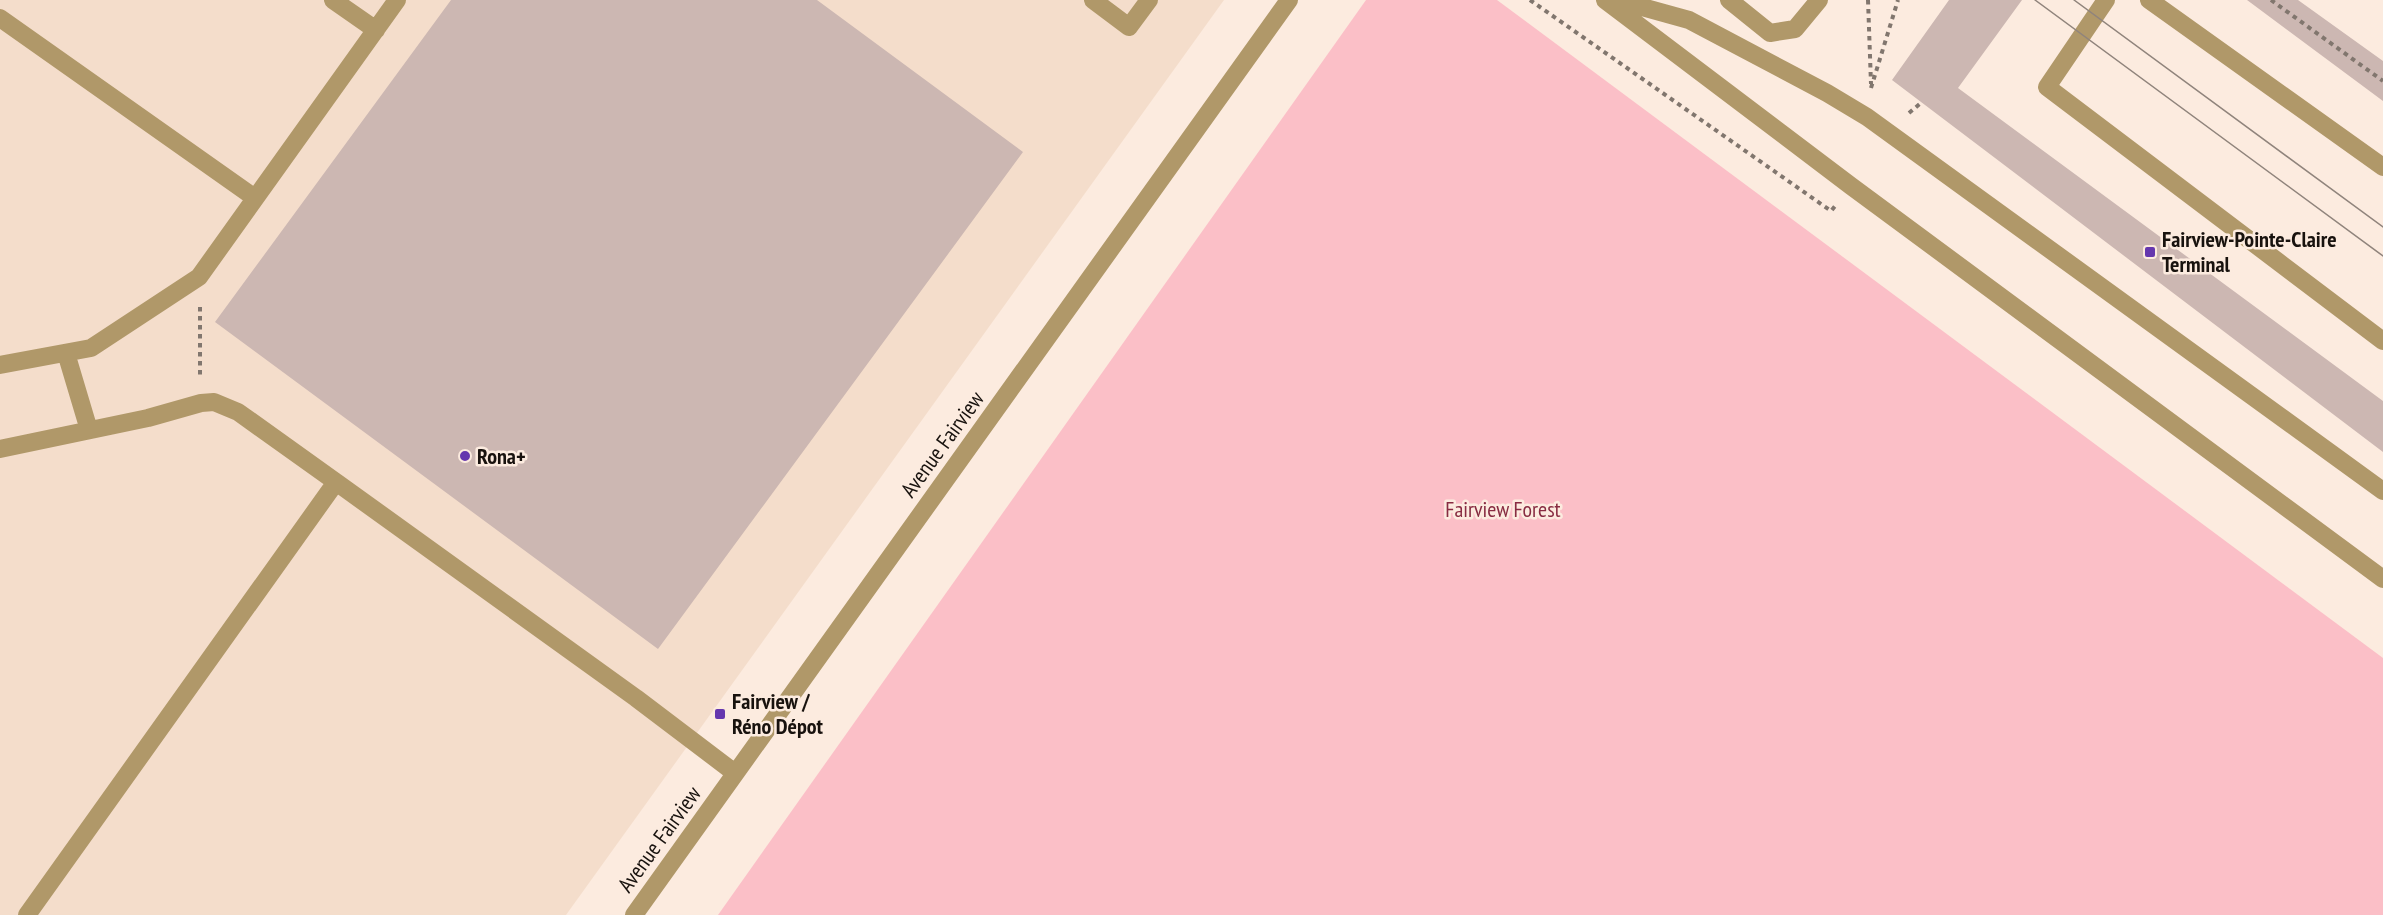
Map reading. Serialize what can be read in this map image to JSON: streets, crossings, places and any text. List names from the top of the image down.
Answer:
{
  "streets": {
    "street": ["Avenue Fairview"]
  },
  "parks": ["Fairview Forest"],
  "places": {
    "transit": ["Fairview-Pointe-Claire Terminal", "Fairview / Réno Dépot"],
    "other": ["Rona+"]
  }
}
